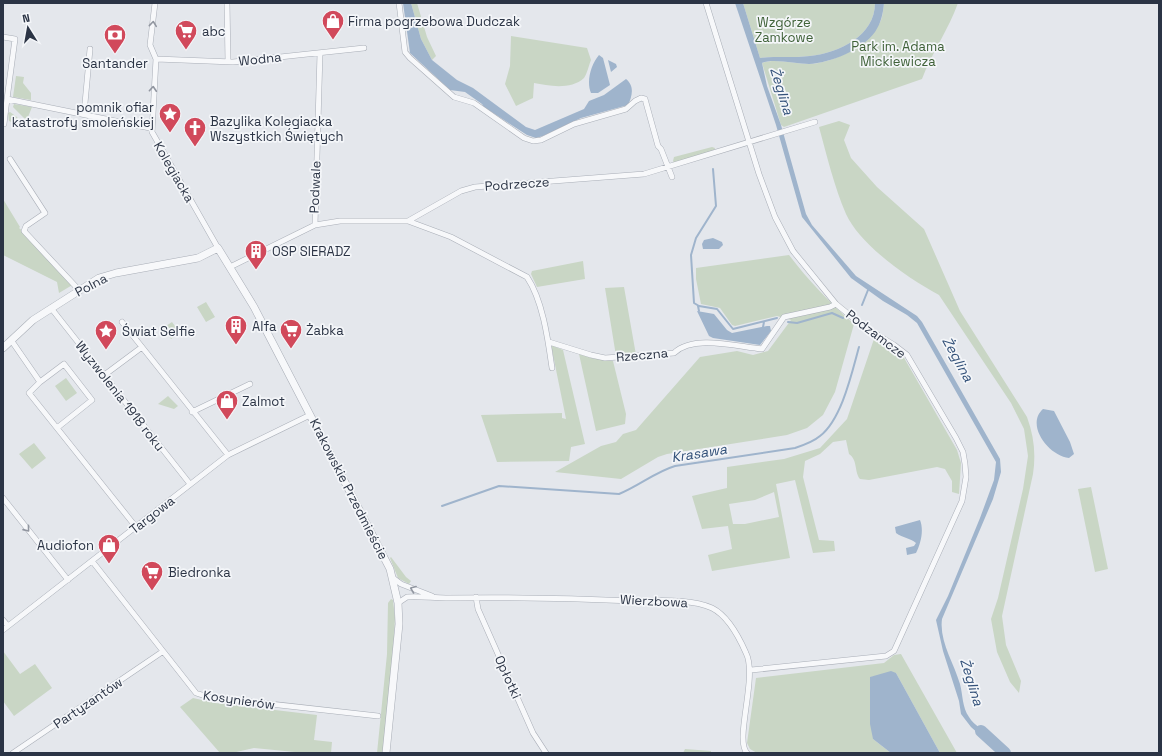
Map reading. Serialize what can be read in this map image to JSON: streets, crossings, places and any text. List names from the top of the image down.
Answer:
{
  "streets": {
    "street": [
      "Wodna",
      "Kolegiacka",
      "Podrzecze",
      "Podwale",
      "Polna",
      "Podzamcze",
      "Rzeczna",
      "Wyzwolenia 1918 roku",
      "Krakowskie Przedmieście",
      "Targowa",
      "Wierzbowa",
      "Opłotki",
      "Kosynierów",
      "Partyzantów"
    ]
  },
  "crossings": [
    ["Wodna", "Kolegiacka"],
    ["Wodna", "Podwale"],
    ["Kolegiacka", "Polna"],
    ["Kolegiacka", "Krakowskie Przedmieście"],
    ["Podrzecze", "Podwale"],
    ["Podrzecze", "Podzamcze"],
    ["Podrzecze", "Krakowskie Przedmieście"],
    ["Polna", "Wyzwolenia 1918 roku"],
    ["Polna", "Krakowskie Przedmieście"],
    ["Podzamcze", "Rzeczna"],
    ["Podzamcze", "Wierzbowa"],
    ["Wyzwolenia 1918 roku", "Targowa"],
    ["Krakowskie Przedmieście", "Targowa"],
    ["Krakowskie Przedmieście", "Wierzbowa"],
    ["Targowa", "Kosynierów"],
    ["Wierzbowa", "Opłotki"],
    ["Kosynierów", "Partyzantów"]
  ],
  "one_way": ["Kolegiacka"],
  "water": ["Żeglina", "Krasawa"],
  "parks": ["Wzgórze Zamkowe", "Park im. Adama Mickiewicza"],
  "places": {
    "shop": ["Firma pogrzebowa Dudczak", "Zalmot", "Audiofon"],
    "supermarket": ["abc", "Żabka", "Biedronka"],
    "bank": ["Santander"],
    "place": ["pomnik ofiar katastrofy smoleńskiej", "Świat Selfie"],
    "church": ["Bazylika Kolegiacka Wszystkich Świętych"],
    "building": ["OSP SIERADZ", "Alfa"]
  },
  "north": "top"
}
